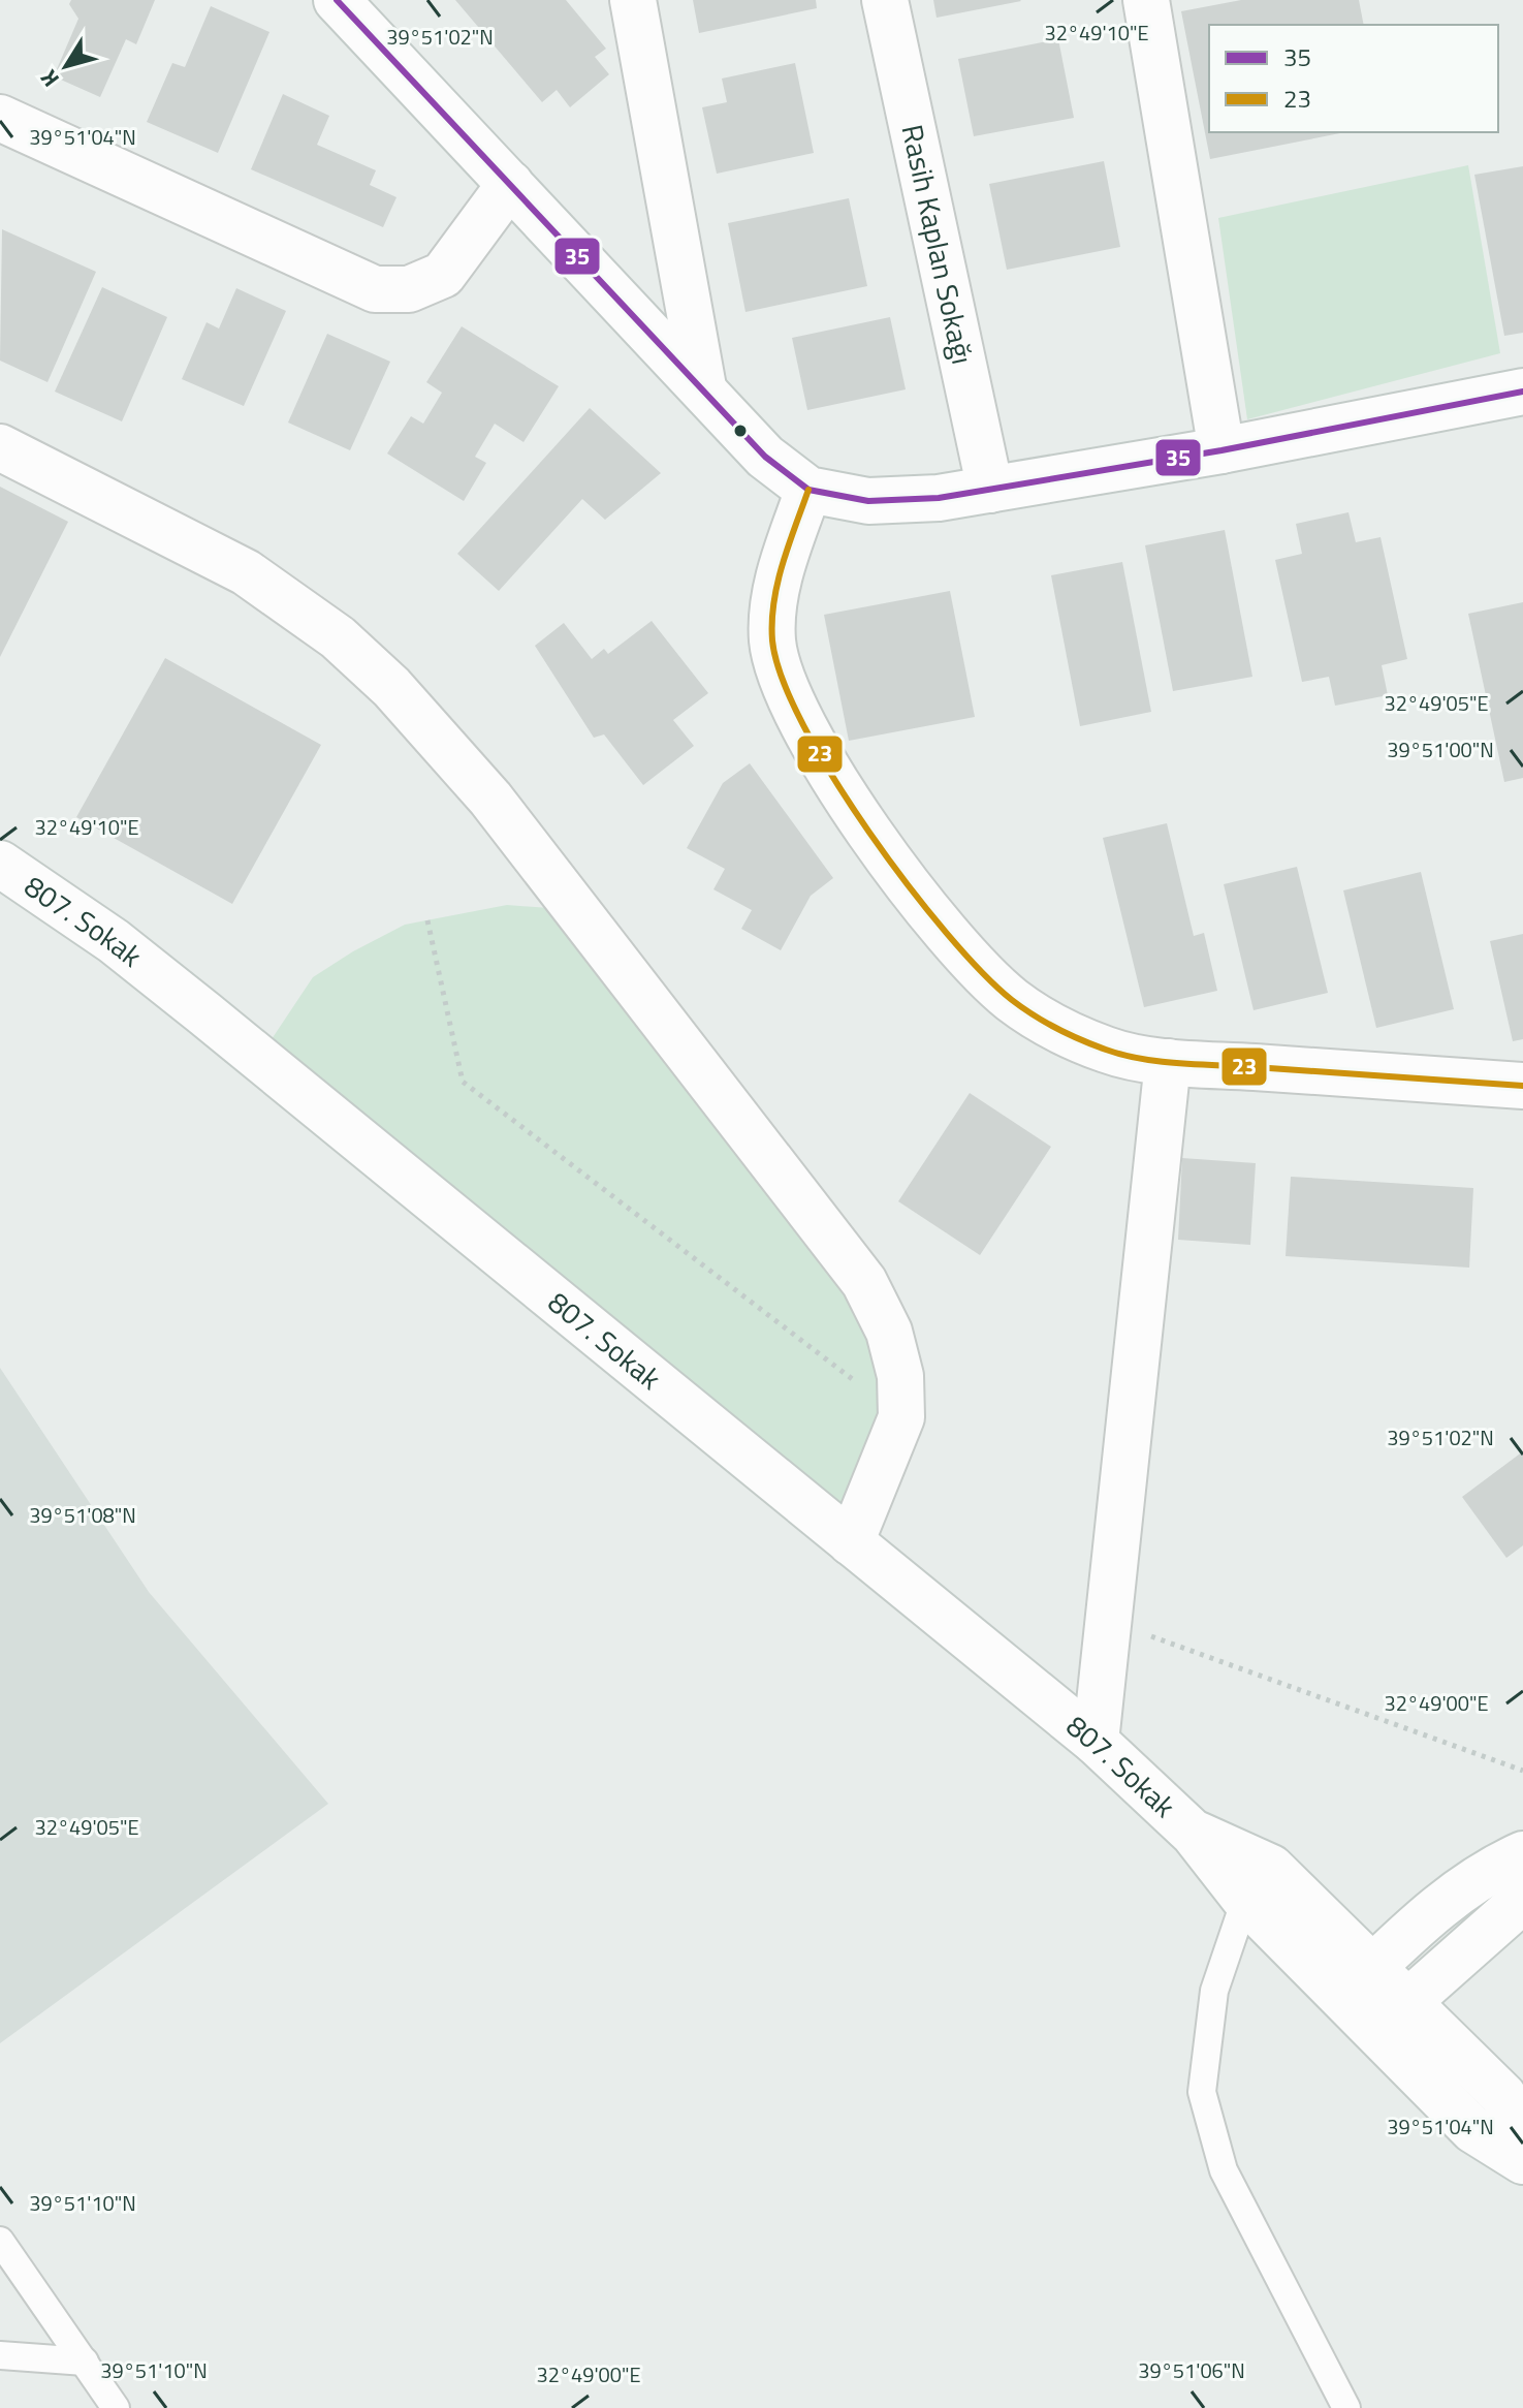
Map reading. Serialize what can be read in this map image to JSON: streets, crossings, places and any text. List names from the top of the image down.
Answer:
{
  "streets": {
    "street": ["Rasih Kaplan Sokağı", "807. Sokak"]
  },
  "lines": ["transit line 35", "transit line 23"],
  "legend": ["35", "23"],
  "north": "bottom left",
  "coordinates": [
    "32°49'10\"E",
    "39°51'02\"N",
    "39°51'04\"N",
    "32°49'05\"E",
    "39°51'00\"N",
    "39°51'08\"N",
    "32°49'00\"E",
    "39°51'10\"N",
    "39°51'06\"N"
  ]
}
